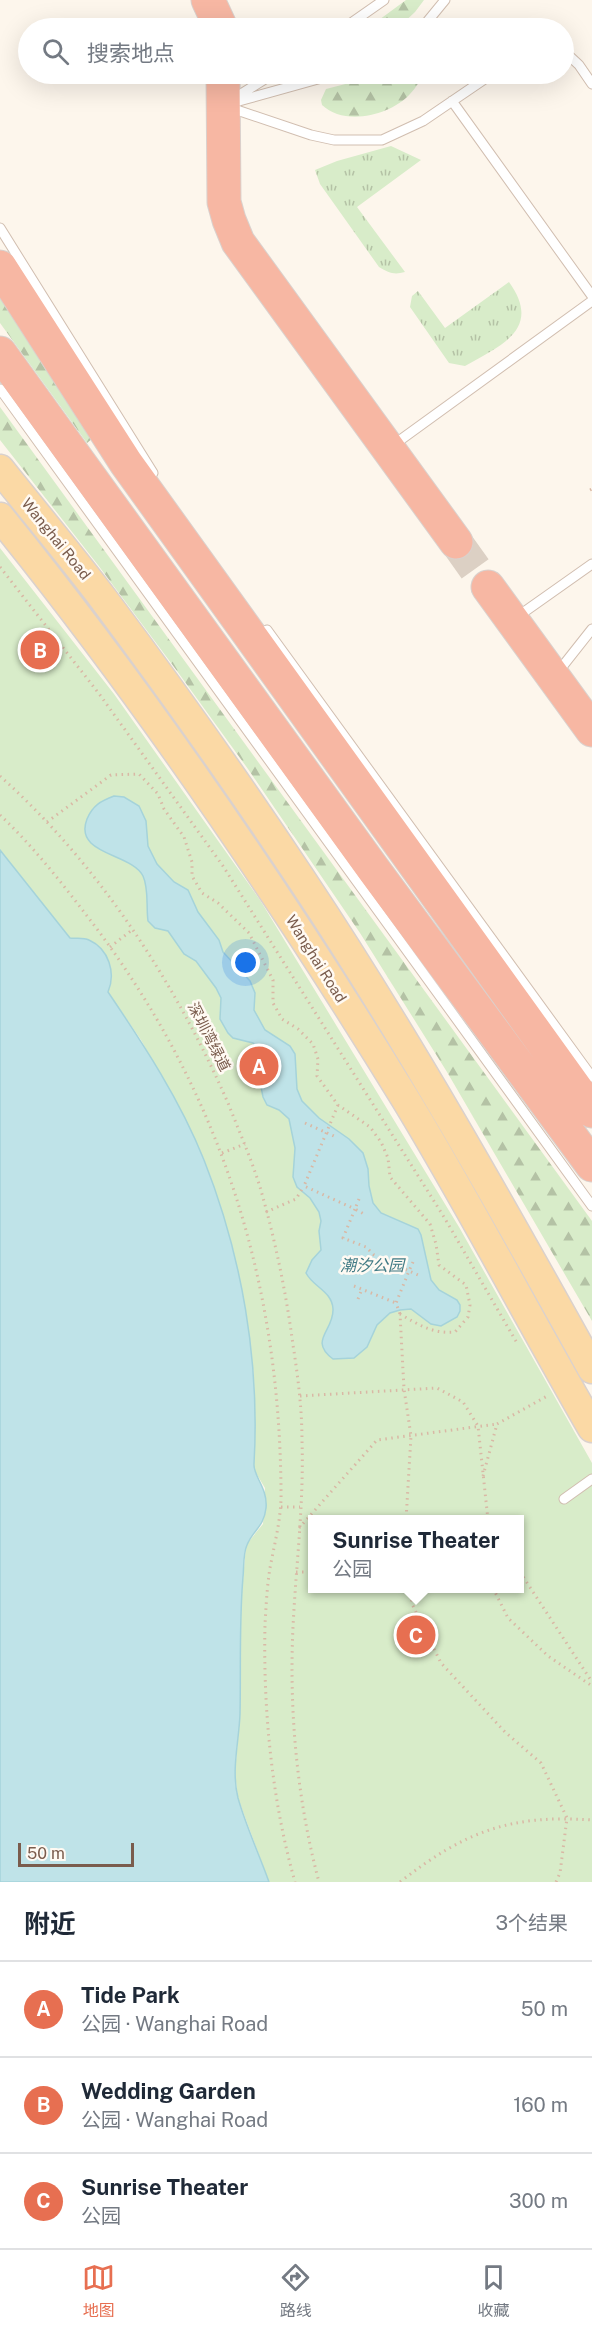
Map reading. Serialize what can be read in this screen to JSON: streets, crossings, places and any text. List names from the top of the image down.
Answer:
{
  "streets": {
    "main road": ["Wanghai Road"],
    "path": ["深圳湾绿道"]
  },
  "water": ["潮汐公园"],
  "scale_bar": "50 m",
  "page": {
    "search": "搜索地点",
    "pins": ["B", "A", "C"],
    "popup": ["Sunrise Theater", "公园"],
    "scale": "50 m",
    "heading": ["附近", "3个结果"],
    "list": [
      {
        "mark": "A",
        "name": "Tide Park",
        "note": "公园 · Wanghai Road",
        "value": "50 m"
      },
      {
        "mark": "B",
        "name": "Wedding Garden",
        "note": "公园 · Wanghai Road",
        "value": "160 m"
      },
      {
        "mark": "C",
        "name": "Sunrise Theater",
        "note": "公园",
        "value": "300 m"
      }
    ],
    "nav": ["地图", "路线", "收藏"]
  }
}
